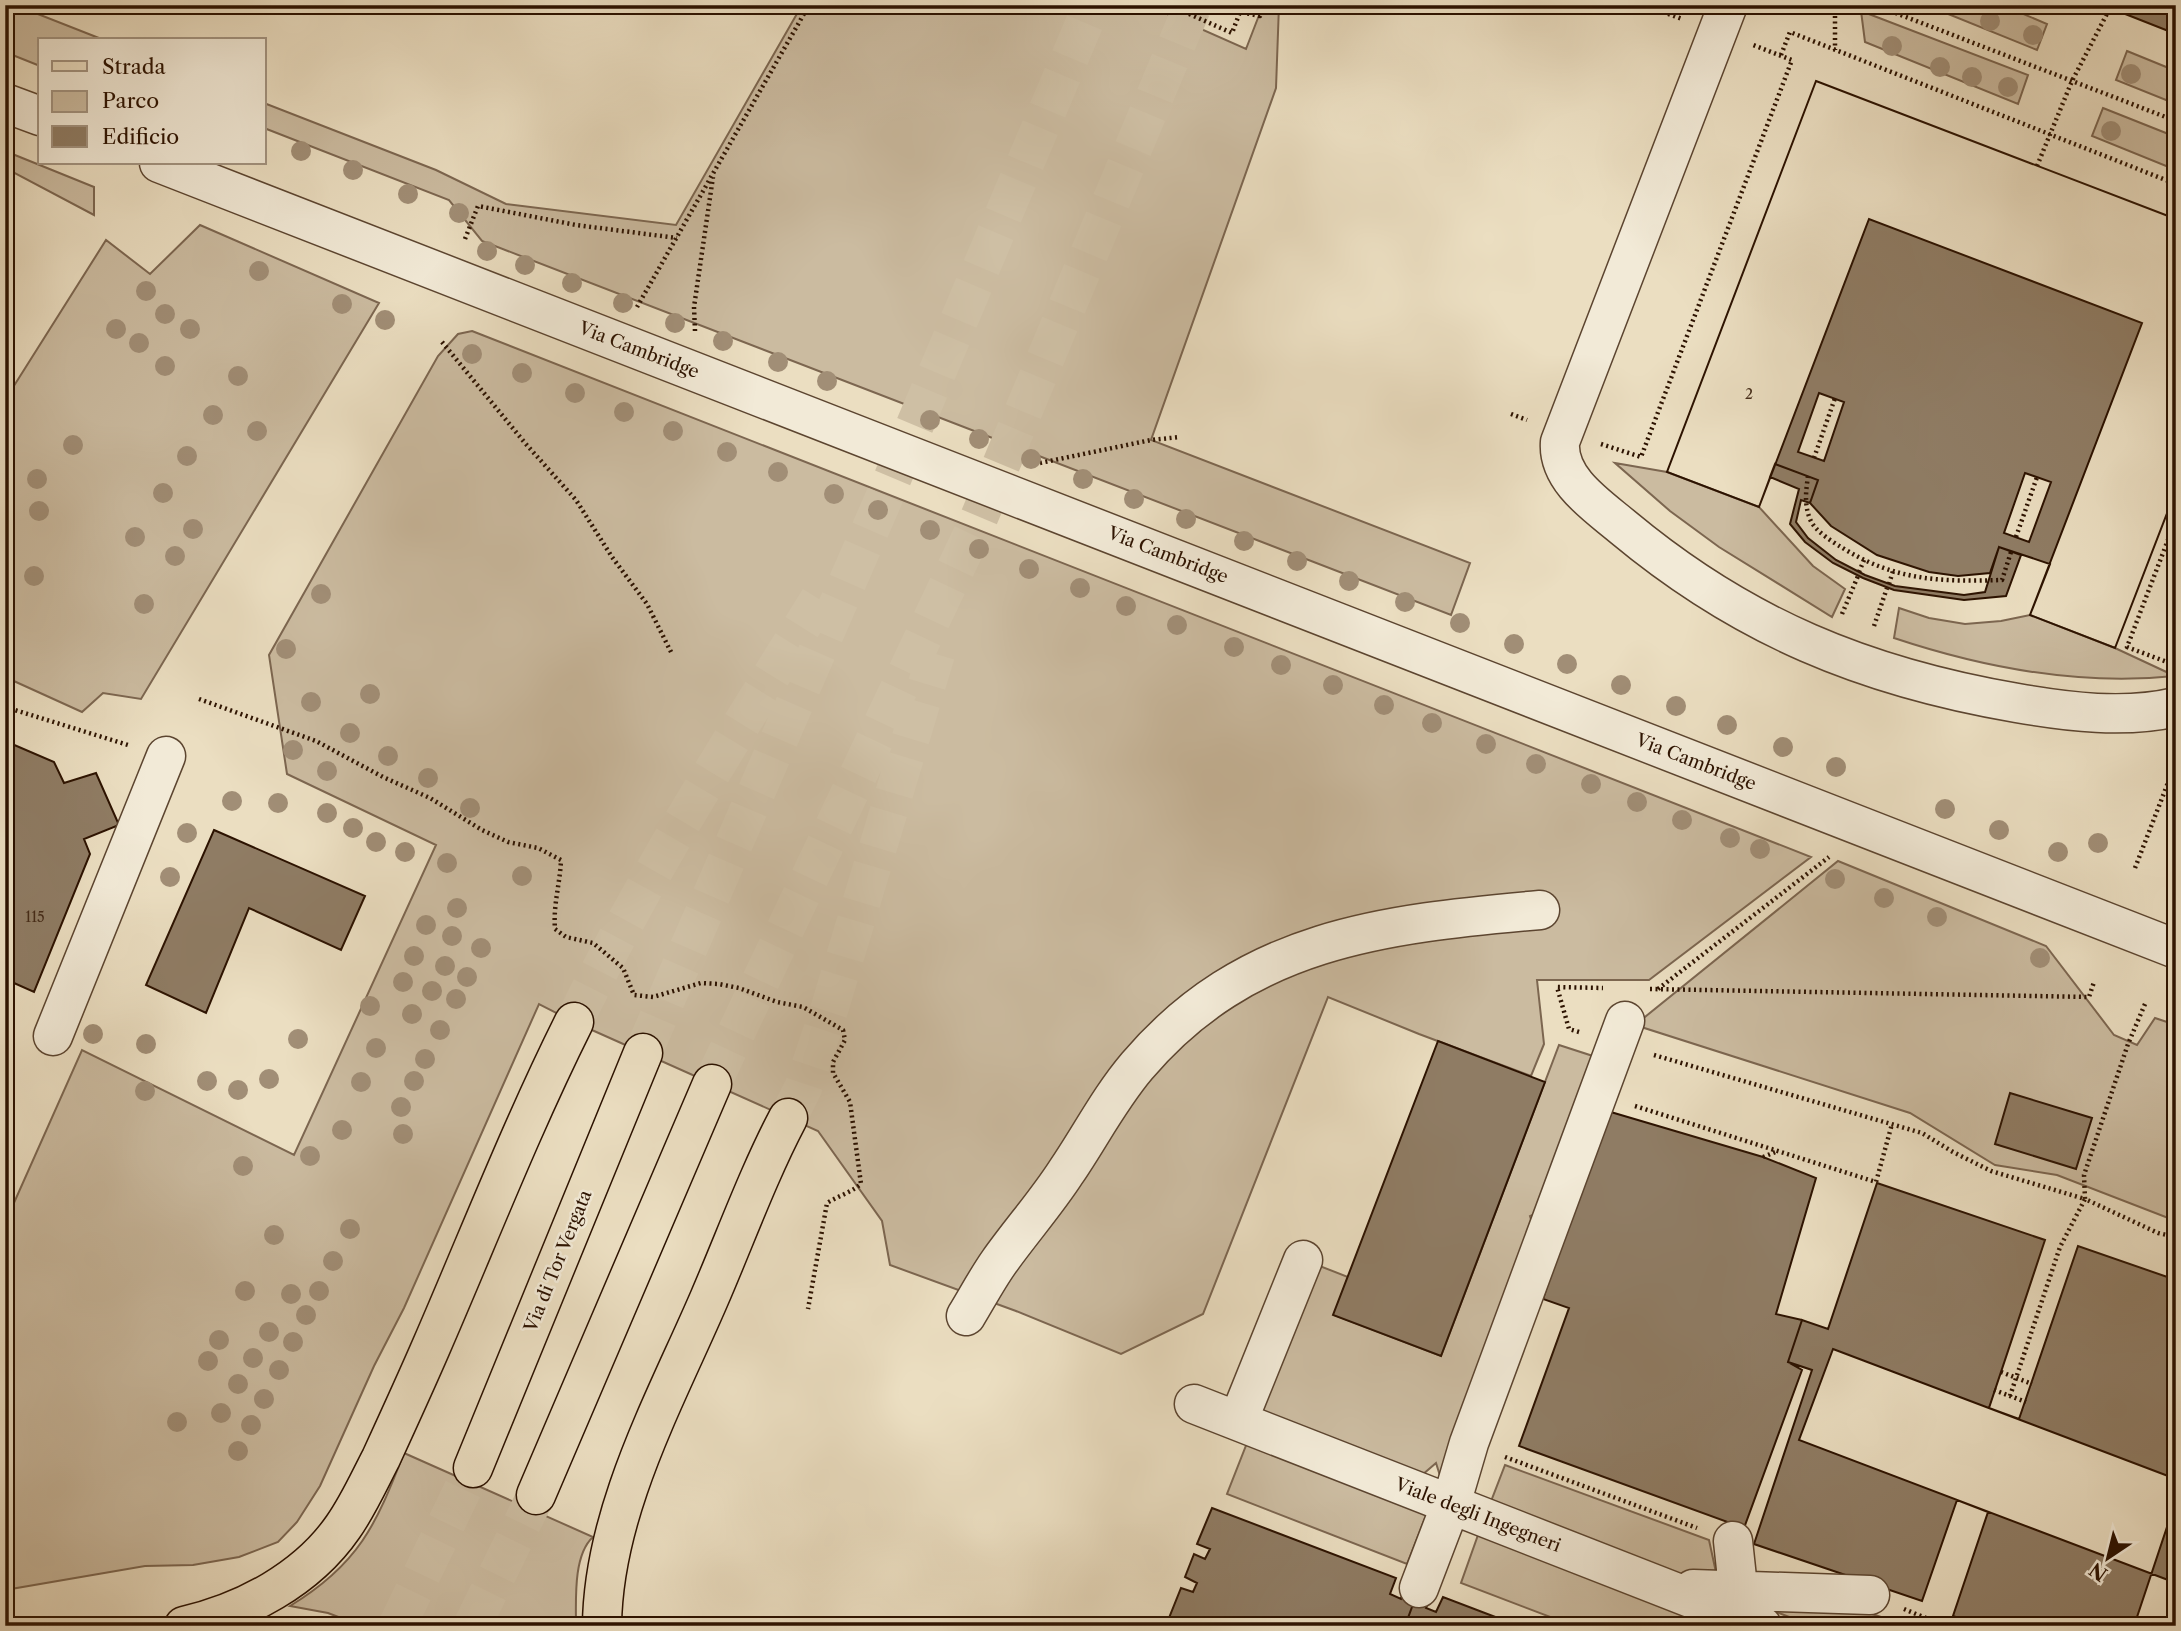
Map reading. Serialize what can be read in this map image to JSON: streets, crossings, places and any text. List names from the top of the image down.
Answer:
{
  "streets": {
    "main road": ["Via di Tor Vergata"],
    "street": ["Via Cambridge", "Viale degli Ingegneri"]
  },
  "house_numbers": ["2", "115"],
  "legend": ["Strada", "Parco", "Edificio"],
  "north": "bottom left"
}
